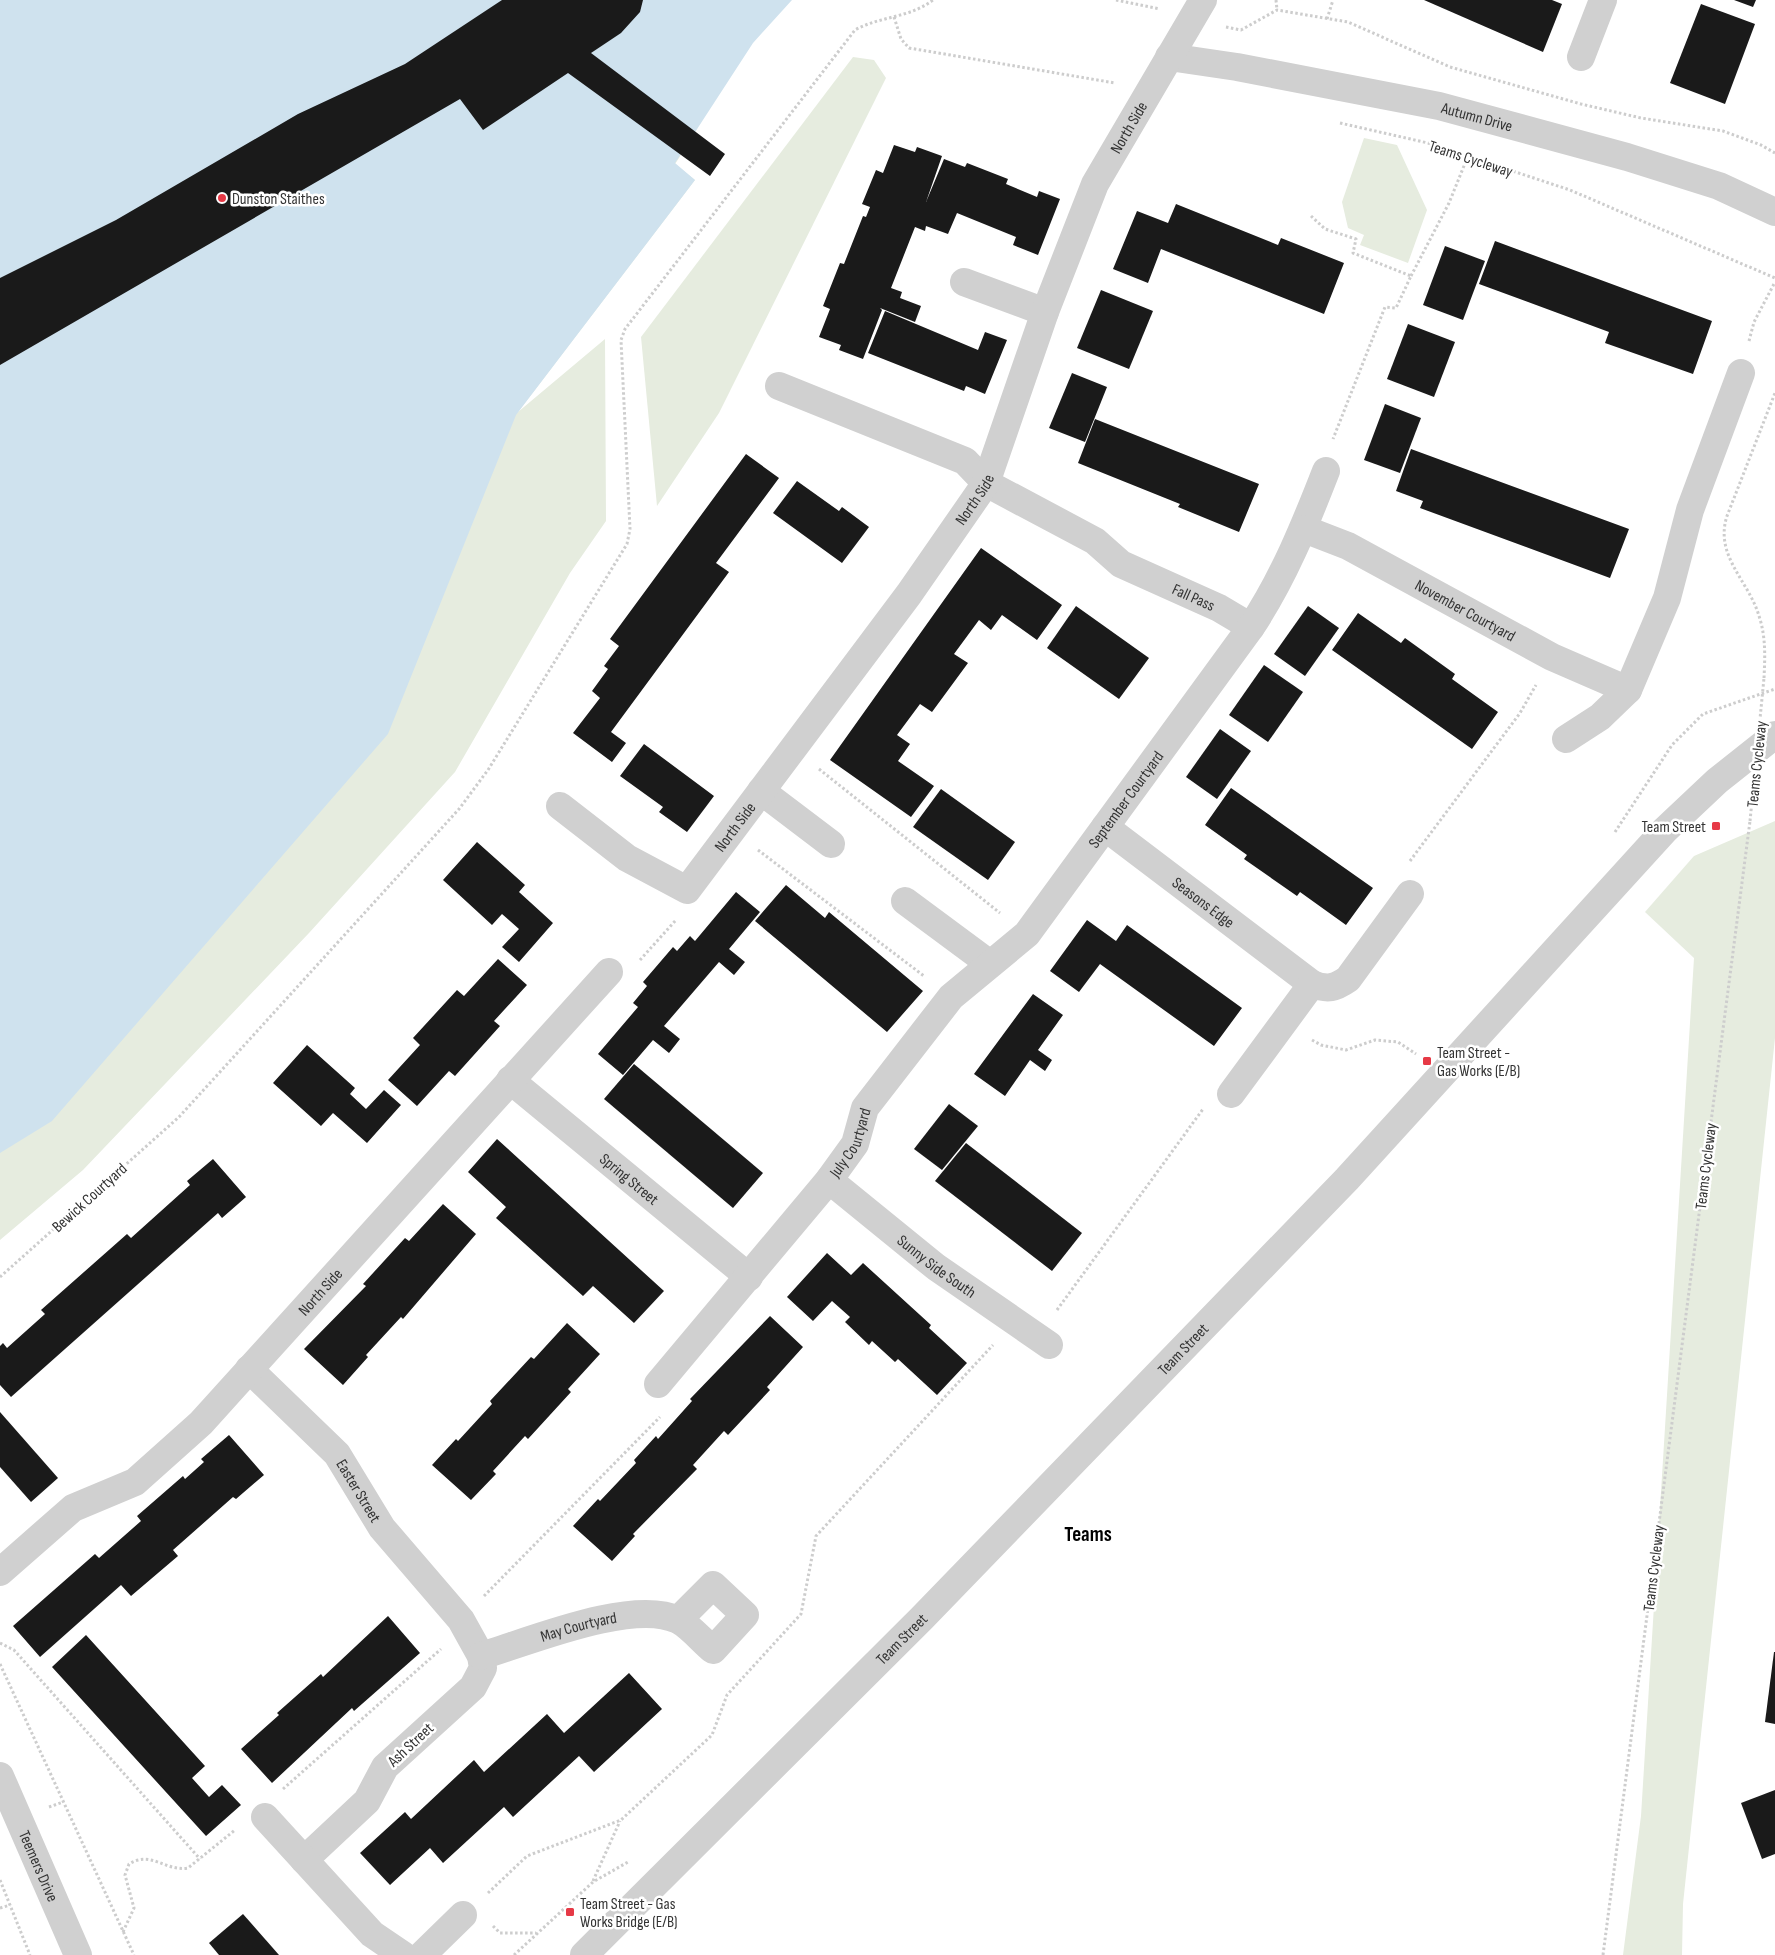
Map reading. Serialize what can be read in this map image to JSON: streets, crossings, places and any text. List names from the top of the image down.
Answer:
{
  "streets": {
    "street": [
      "Autumn Drive",
      "North Side",
      "Fall Pass",
      "November Courtyard",
      "September Courtyard",
      "Seasons Edge",
      "July Courtyard",
      "Spring Street",
      "Sunny Side South",
      "Team Street",
      "Easter Street",
      "May Courtyard",
      "Ash Street",
      "Teemers Drive"
    ],
    "path": ["Teams Cycleway", "Bewick Courtyard"]
  },
  "crossings": [
    ["Autumn Drive", "North Side"],
    ["North Side", "Fall Pass"],
    ["North Side", "Spring Street"],
    ["North Side", "Easter Street"],
    ["Fall Pass", "September Courtyard"],
    ["September Courtyard", "Seasons Edge"],
    ["September Courtyard", "July Courtyard"],
    ["July Courtyard", "Spring Street"],
    ["July Courtyard", "Sunny Side South"],
    ["Easter Street", "May Courtyard"],
    ["Easter Street", "Ash Street"],
    ["May Courtyard", "Ash Street"]
  ],
  "districts": ["Teams"],
  "places": {
    "other": ["Dunston Staithes"],
    "transit": ["Team Street", "Team Street - Gas Works (E/B)", "Team Street - Gas Works Bridge (E/B)"]
  }
}
